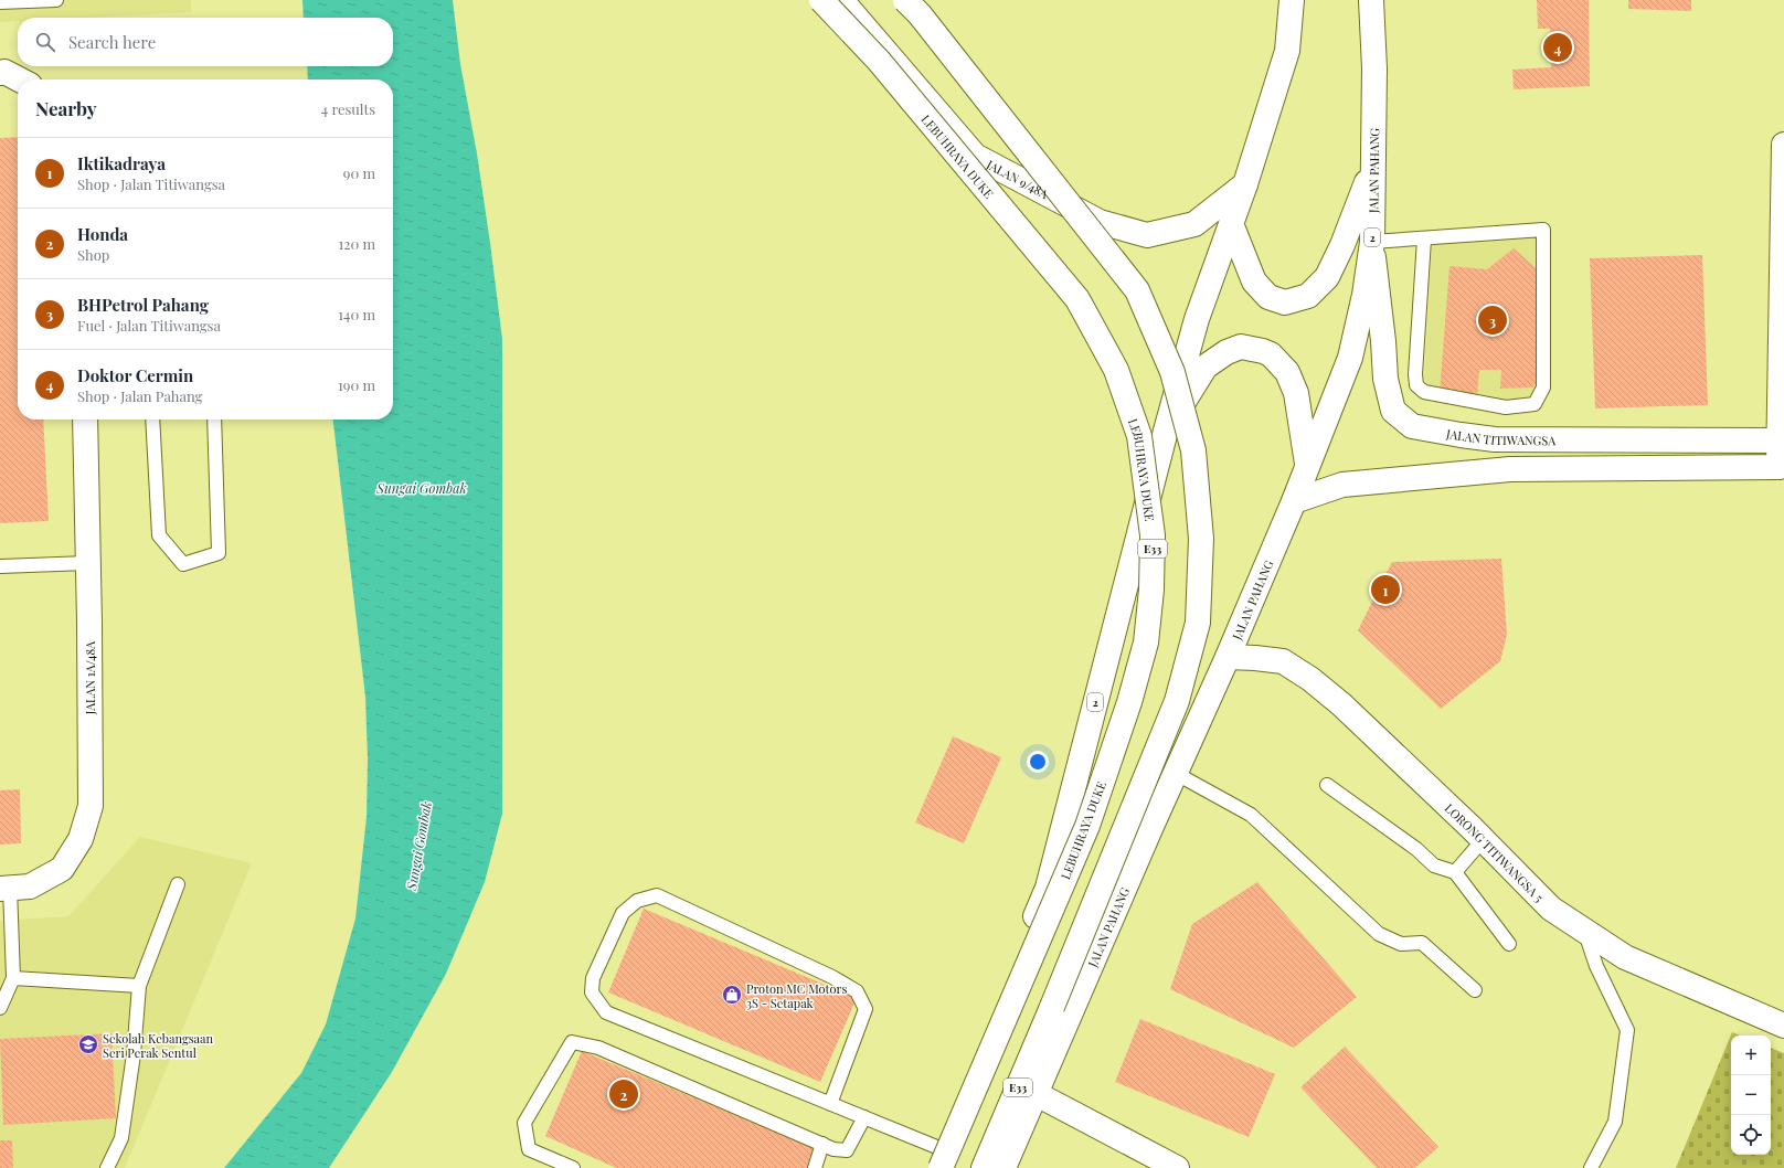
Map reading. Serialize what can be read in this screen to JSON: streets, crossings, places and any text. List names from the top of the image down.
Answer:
{
  "streets": {
    "main road": [
      "LEBUHRAYA DUKE",
      "JALAN PAHANG",
      "JALAN 9/48A",
      "2",
      "JALAN TITIWANGSA",
      "E33",
      "JALAN 1A/48A",
      "LORONG TITIWANGSA 5"
    ]
  },
  "crossings": [
    ["LEBUHRAYA DUKE", "2"],
    ["JALAN PAHANG", "JALAN TITIWANGSA"],
    ["JALAN PAHANG", "LORONG TITIWANGSA 5"],
    ["JALAN 9/48A", "2"]
  ],
  "water": ["Sungai Gombak"],
  "places": {
    "shop": ["Proton MC Motors 3S - Setapak"],
    "school or university": ["Sekolah Kebangsaan Seri Perak Sentul"]
  },
  "page": {
    "search": "Search here",
    "pins": [
      "4",
      "3",
      "1",
      "2"
    ],
    "heading": ["Nearby", "4 results"],
    "list": [
      {
        "mark": "1",
        "name": "Iktikadraya",
        "note": "Shop · Jalan Titiwangsa",
        "value": "90 m"
      },
      {
        "mark": "2",
        "name": "Honda",
        "note": "Shop",
        "value": "120 m"
      },
      {
        "mark": "3",
        "name": "BHPetrol Pahang",
        "note": "Fuel · Jalan Titiwangsa",
        "value": "140 m"
      },
      {
        "mark": "4",
        "name": "Doktor Cermin",
        "note": "Shop · Jalan Pahang",
        "value": "190 m"
      }
    ],
    "map_buttons": ["+", "−"]
  }
}
